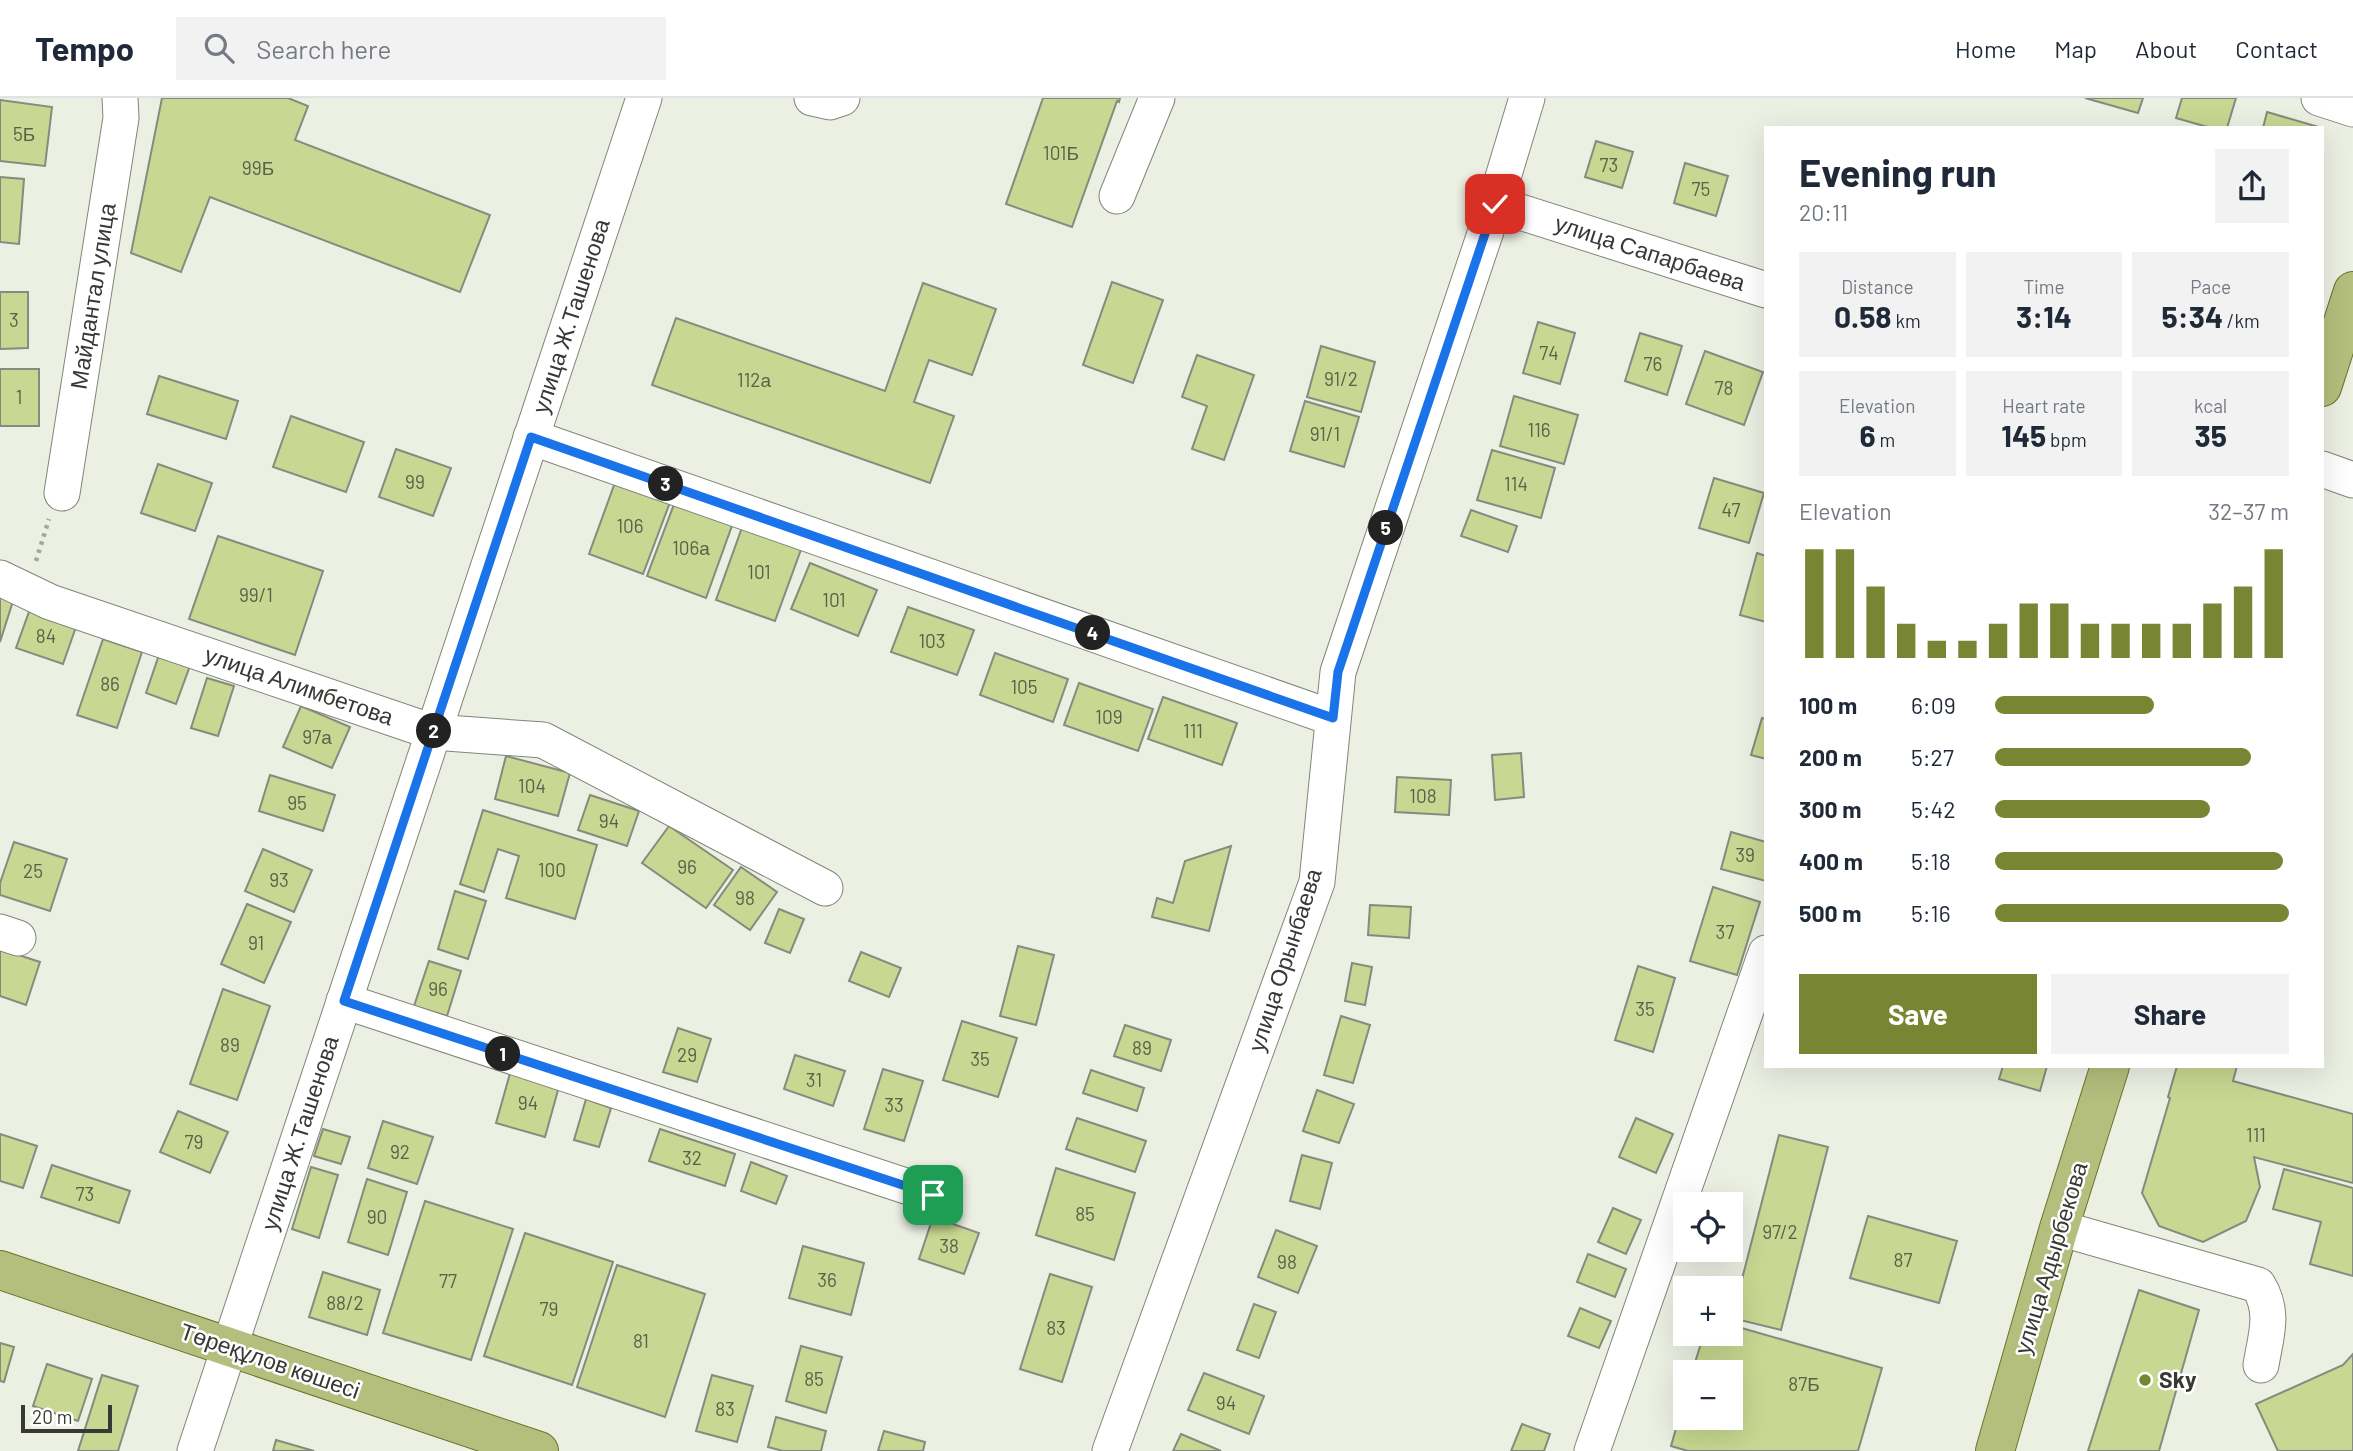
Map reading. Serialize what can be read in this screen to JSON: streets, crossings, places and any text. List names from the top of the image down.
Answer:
{
  "streets": {
    "main road": ["улица Адырбекова", "Төреқұлов көшесі"],
    "street": [
      "улица Сапарбаева",
      "Майдантал улица",
      "улица Ж.Ташенова",
      "улица Алимбетова",
      "улица Орынбаева"
    ]
  },
  "crossings": [
    ["улица Сапарбаева", "улица Орынбаева"],
    ["улица Ж.Ташенова", "улица Алимбетова"],
    ["улица Ж.Ташенова", "Төреқұлов көшесі"]
  ],
  "places": ["Sky"],
  "house_numbers": [
    "5Б",
    "101Б",
    "73",
    "99Б",
    "75",
    "3",
    "74",
    "76",
    "91/2",
    "112а",
    "78",
    "1",
    "116",
    "91/1",
    "99",
    "114",
    "47",
    "106",
    "106а",
    "101",
    "99/1",
    "101",
    "84",
    "103",
    "86",
    "105",
    "109",
    "111",
    "97а",
    "104",
    "108",
    "95",
    "94",
    "39",
    "96",
    "100",
    "25",
    "93",
    "98",
    "37",
    "91",
    "96",
    "35",
    "89",
    "89",
    "29",
    "35",
    "31",
    "94",
    "33",
    "111",
    "79",
    "92",
    "32",
    "73",
    "85",
    "90",
    "97/2",
    "38",
    "87",
    "98",
    "36",
    "77",
    "88/2",
    "79",
    "83",
    "81",
    "85",
    "87Б",
    "94",
    "83"
  ],
  "scale_bar": "20 m",
  "page": {
    "header": "Tempo",
    "search": "Search here",
    "nav": [
      "Home",
      "Map",
      "About",
      "Contact"
    ],
    "heading": ["Evening run", "20:11"],
    "stats": [
      ["Distance", "0.58 km"],
      ["Time", "3:14"],
      ["Pace", "5:34 /km"],
      ["Elevation", "6 m"],
      ["Heart rate", "145 bpm"],
      ["kcal", "35"]
    ],
    "pins": [
      "3",
      "5",
      "4",
      "2",
      "1"
    ],
    "chart": ["Elevation", "32–37 m"],
    "list": [
      {
        "name": "100 m",
        "note": "6:09"
      },
      {
        "name": "200 m",
        "note": "5:27"
      },
      {
        "name": "300 m",
        "note": "5:42"
      },
      {
        "name": "400 m",
        "note": "5:18"
      },
      {
        "name": "500 m",
        "note": "5:16"
      }
    ],
    "buttons": ["Save", "Share"],
    "map_buttons": ["+", "−"],
    "scale": "20 m"
  }
}
